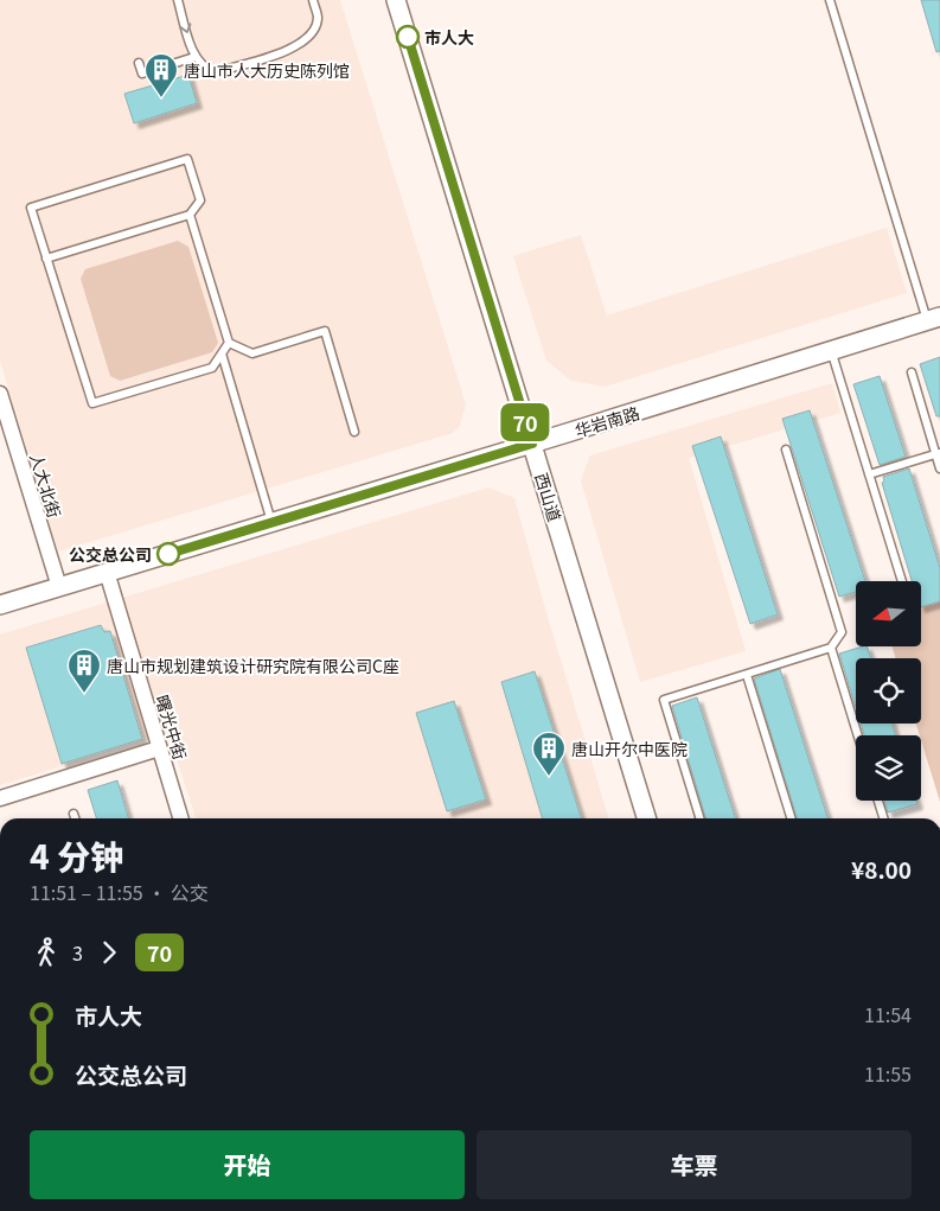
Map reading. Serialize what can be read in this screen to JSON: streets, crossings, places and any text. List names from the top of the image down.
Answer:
{
  "streets": {
    "street": [
      "华岩南路",
      "人大北街",
      "西山道",
      "曙光中街"
    ]
  },
  "crossings": [
    ["华岩南路", "人大北街"],
    ["华岩南路", "西山道"],
    ["华岩南路", "曙光中街"]
  ],
  "places": {
    "other": ["市人大", "公交总公司"],
    "building": ["唐山市人大历史陈列馆", "唐山市规划建筑设计研究院有限公司C座", "唐山开尔中医院"]
  },
  "lines": ["bus line 70"],
  "north": "left",
  "page": {
    "on_map": "70",
    "heading": ["4 分钟", "11:51 – 11:55 · 公交", "¥8.00"],
    "legs": ["3", "70"],
    "list": [
      {
        "name": "市人大",
        "value": "11:54"
      },
      {
        "name": "公交总公司",
        "value": "11:55"
      }
    ],
    "buttons": ["开始", "车票"]
  }
}
